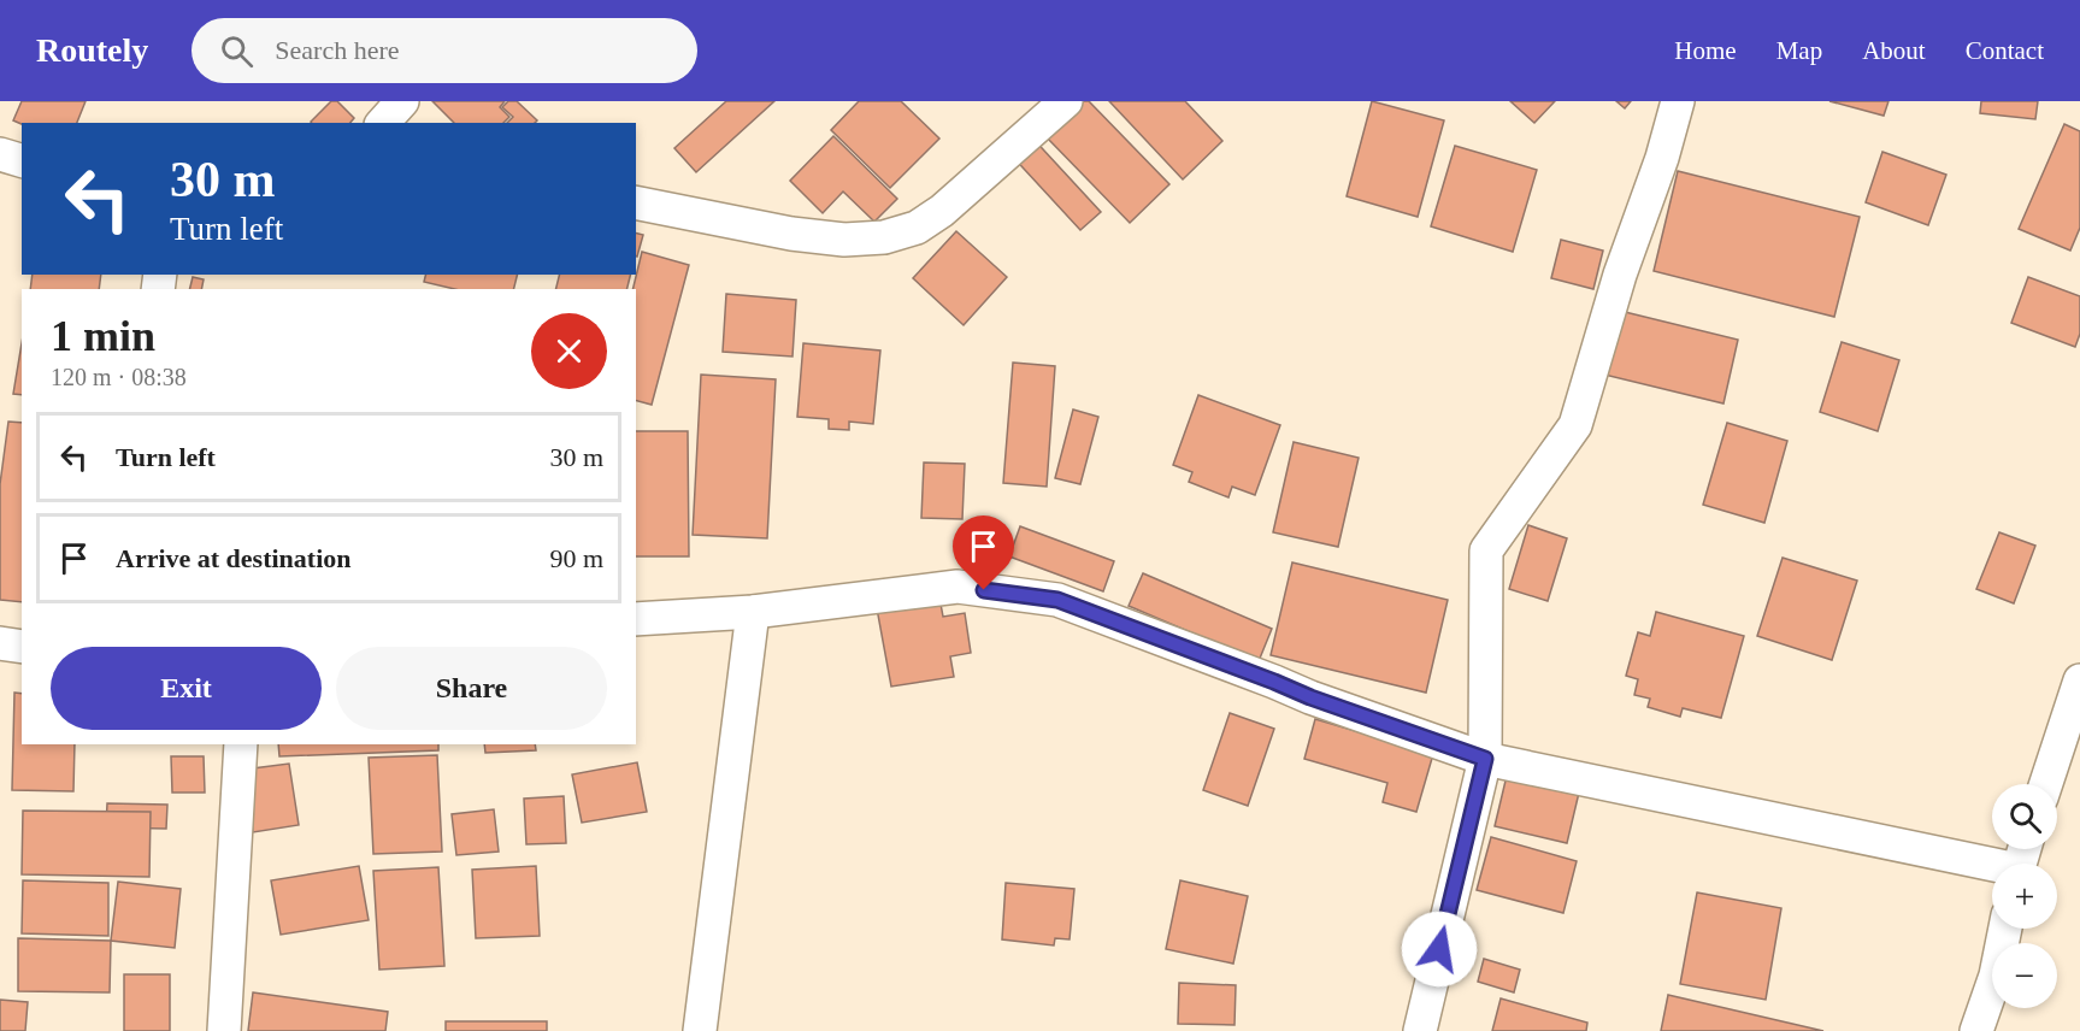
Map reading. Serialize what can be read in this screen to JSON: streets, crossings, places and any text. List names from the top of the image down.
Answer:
{
  "page": {
    "header": "Routely",
    "search": "Search here",
    "nav": [
      "Home",
      "Map",
      "About",
      "Contact"
    ],
    "turn": ["30 m", "Turn left"],
    "heading": ["1 min", "120 m · 08:38"],
    "list": [
      {
        "name": "Turn left",
        "value": "30 m"
      },
      {
        "name": "Arrive at destination",
        "value": "90 m"
      }
    ],
    "buttons": ["Exit", "Share"],
    "map_buttons": ["+", "−"]
  }
}
